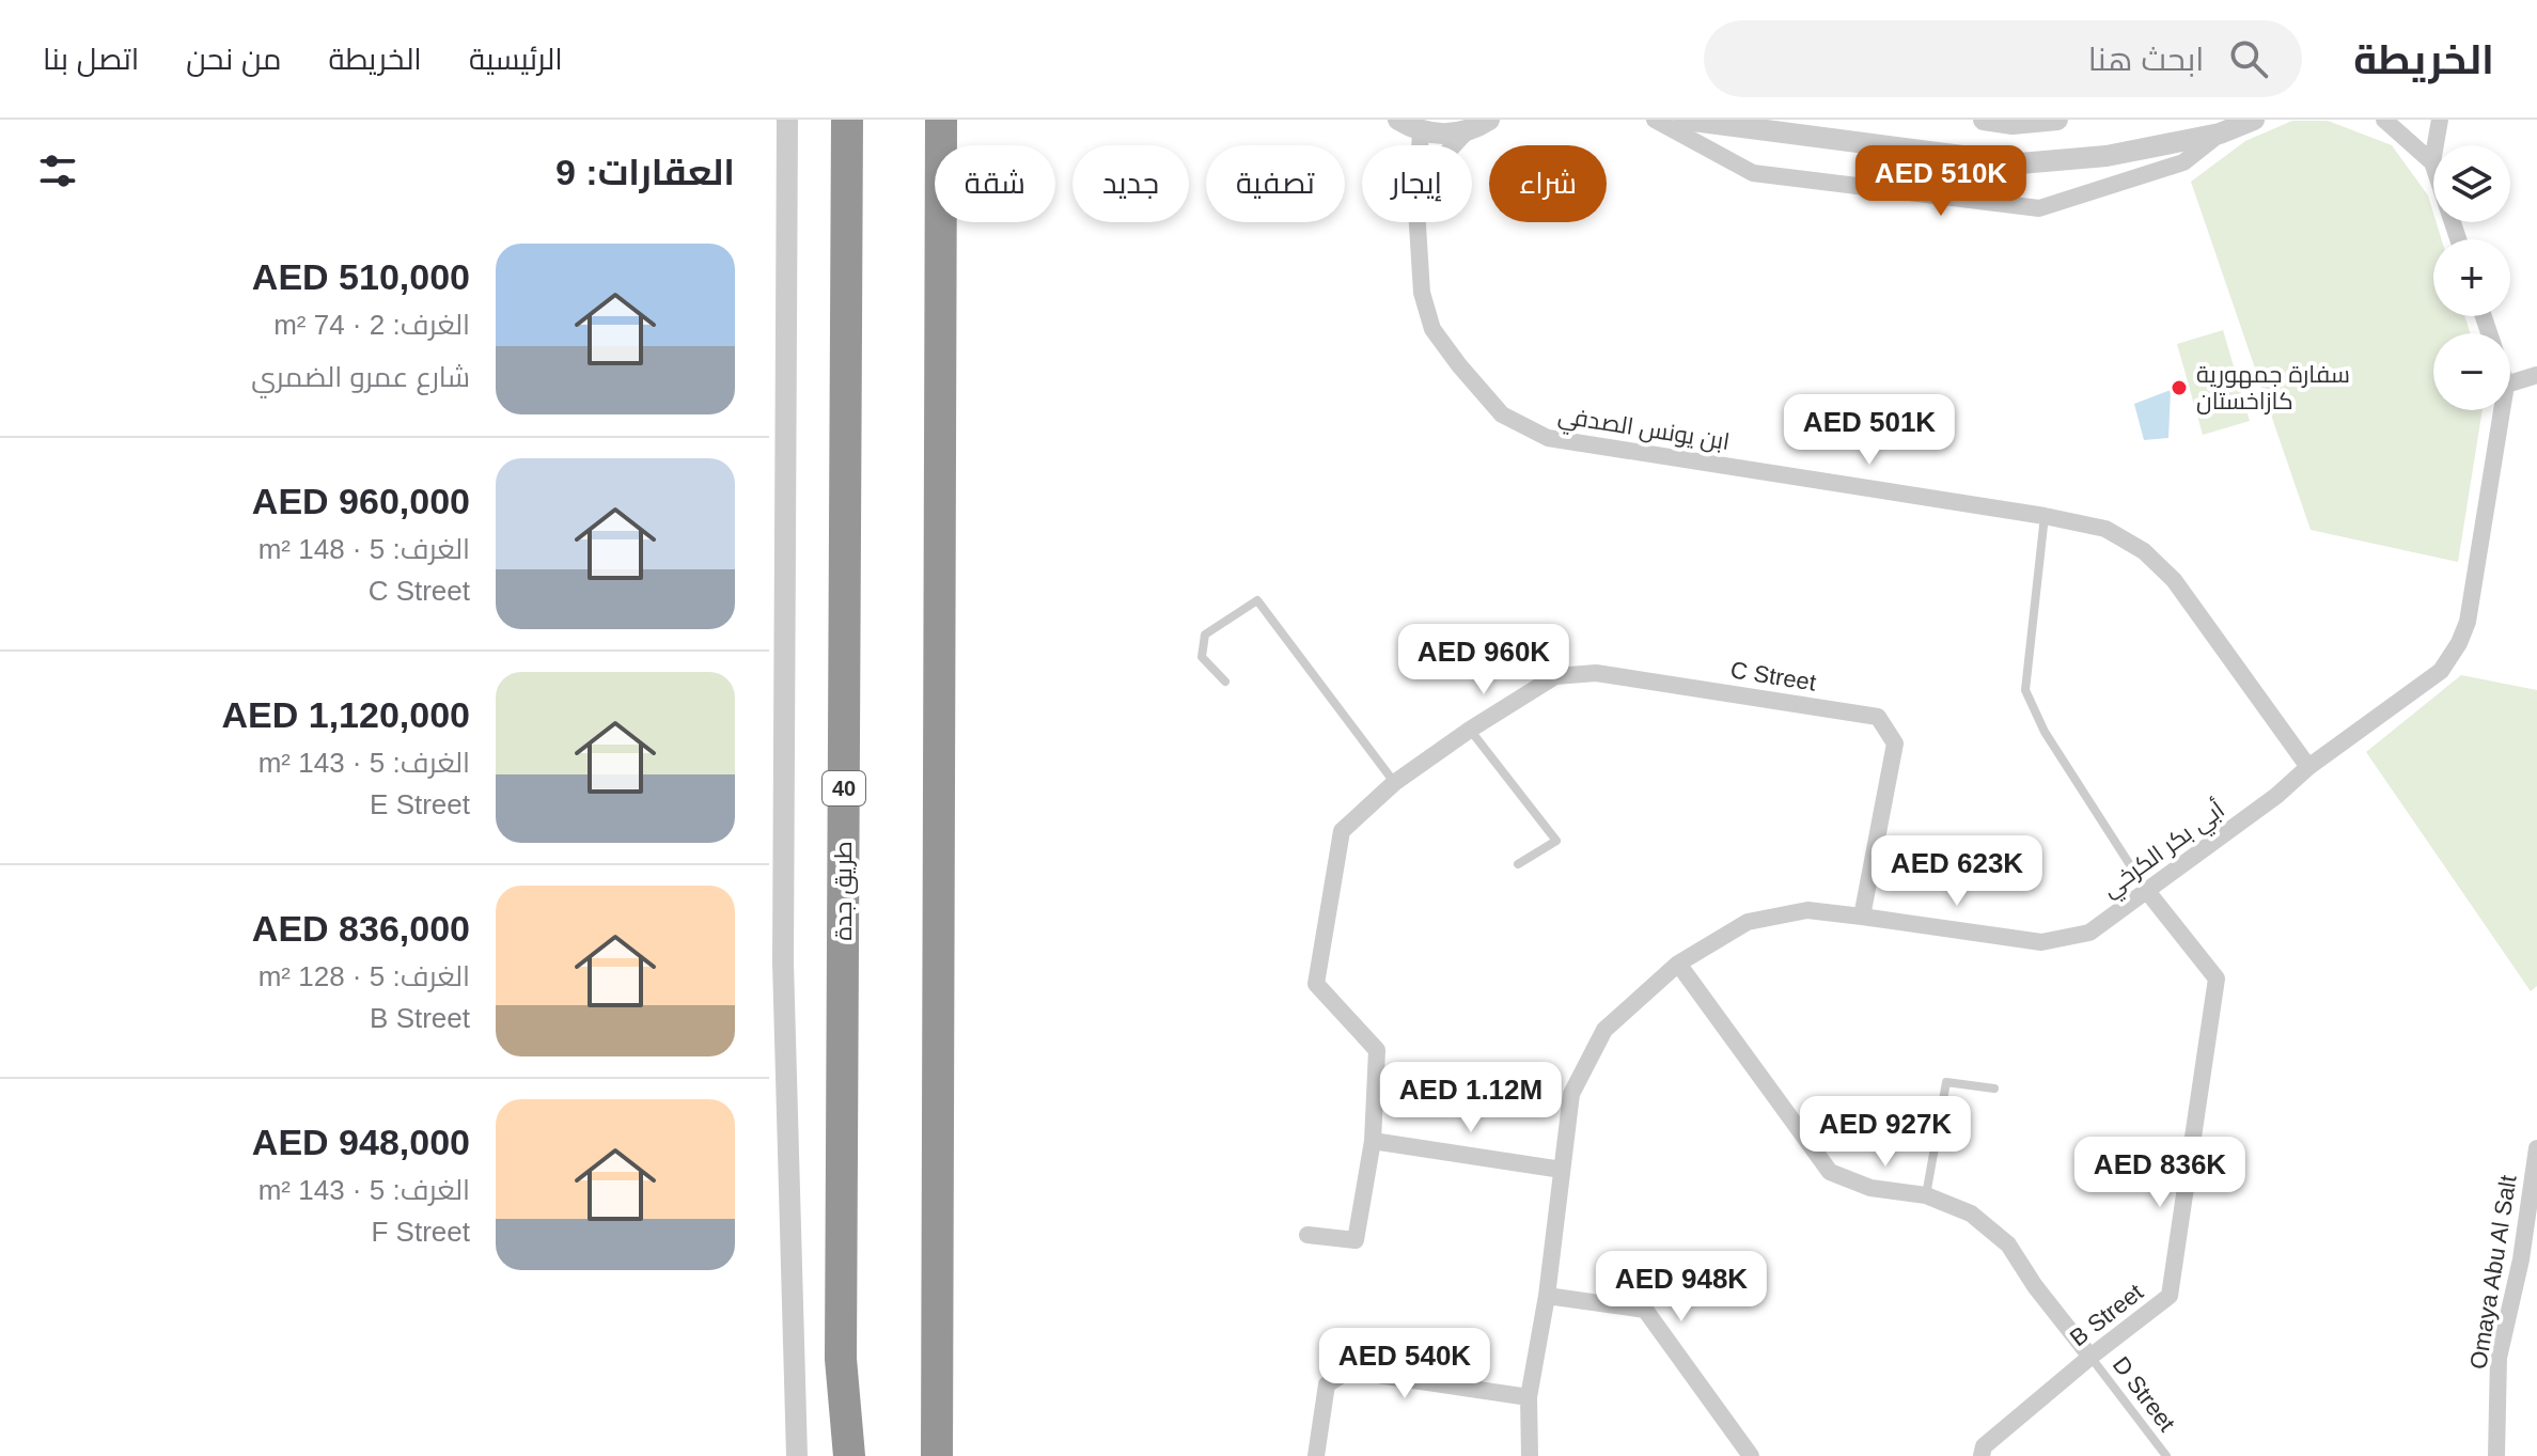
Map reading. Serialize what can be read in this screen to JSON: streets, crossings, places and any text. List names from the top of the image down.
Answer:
{
  "streets": {
    "highway": ["40", "طريق جدة"],
    "street": [
      "ابن يونس الصدفي",
      "C Street",
      "أبي بكر الكرخي",
      "Omaya Abu Al Salt",
      "B Street"
    ],
    "lane": ["D Street"]
  },
  "crossings": [
    ["ابن يونس الصدفي", "أبي بكر الكرخي"],
    ["C Street", "أبي بكر الكرخي"],
    ["أبي بكر الكرخي", "B Street"],
    ["B Street", "D Street"]
  ],
  "places": ["سفارة جمهورية كازاخستان"],
  "page": {
    "header": "الخريطة",
    "search": "ابحث هنا",
    "nav": [
      "الرئيسية",
      "الخريطة",
      "من نحن",
      "اتصل بنا"
    ],
    "heading": "العقارات: 9",
    "map_buttons": ["+", "−"],
    "price": [
      "AED 510K",
      "AED 501K",
      "AED 960K",
      "AED 623K",
      "AED 1.12M",
      "AED 927K",
      "AED 836K",
      "AED 948K",
      "AED 540K"
    ],
    "chip": [
      "شراء",
      "إيجار",
      "تصفية",
      "جديد",
      "شقة"
    ],
    "list": [
      {
        "name": "AED 510,000",
        "note": "الغرف: 2 · 74 m² · شارع عمرو الضمري"
      },
      {
        "name": "AED 960,000",
        "note": "الغرف: 5 · 148 m² · C Street"
      },
      {
        "name": "AED 1,120,000",
        "note": "الغرف: 5 · 143 m² · E Street"
      },
      {
        "name": "AED 836,000",
        "note": "الغرف: 5 · 128 m² · B Street"
      },
      {
        "name": "AED 948,000",
        "note": "الغرف: 5 · 143 m² · F Street"
      }
    ]
  }
}
